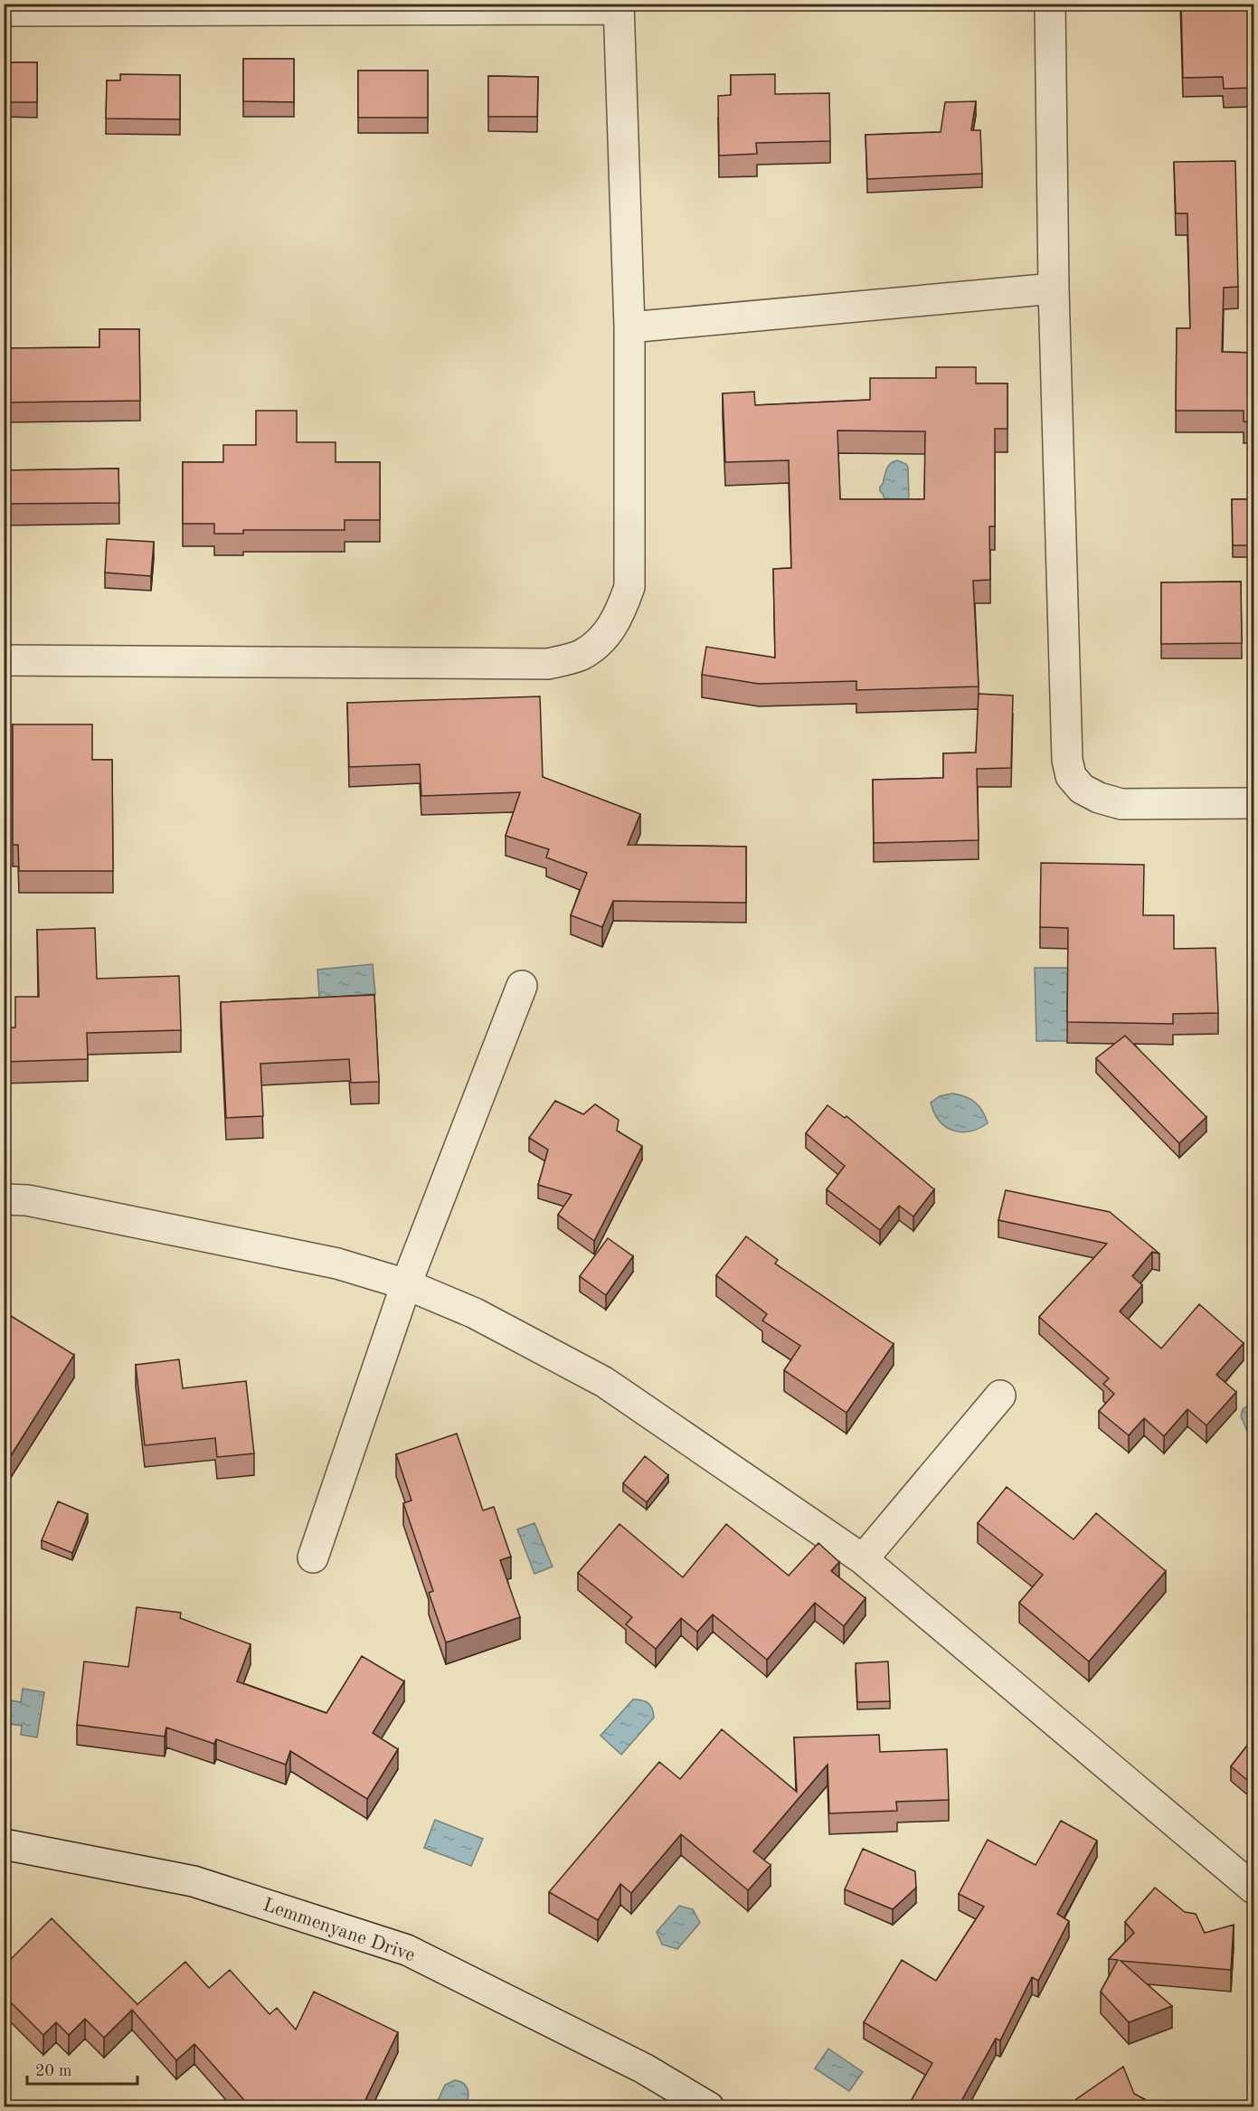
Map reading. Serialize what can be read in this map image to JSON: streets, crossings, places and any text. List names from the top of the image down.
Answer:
{
  "streets": {
    "street": ["Lemmenyane Drive"]
  },
  "scale_bar": "20 m"
}
